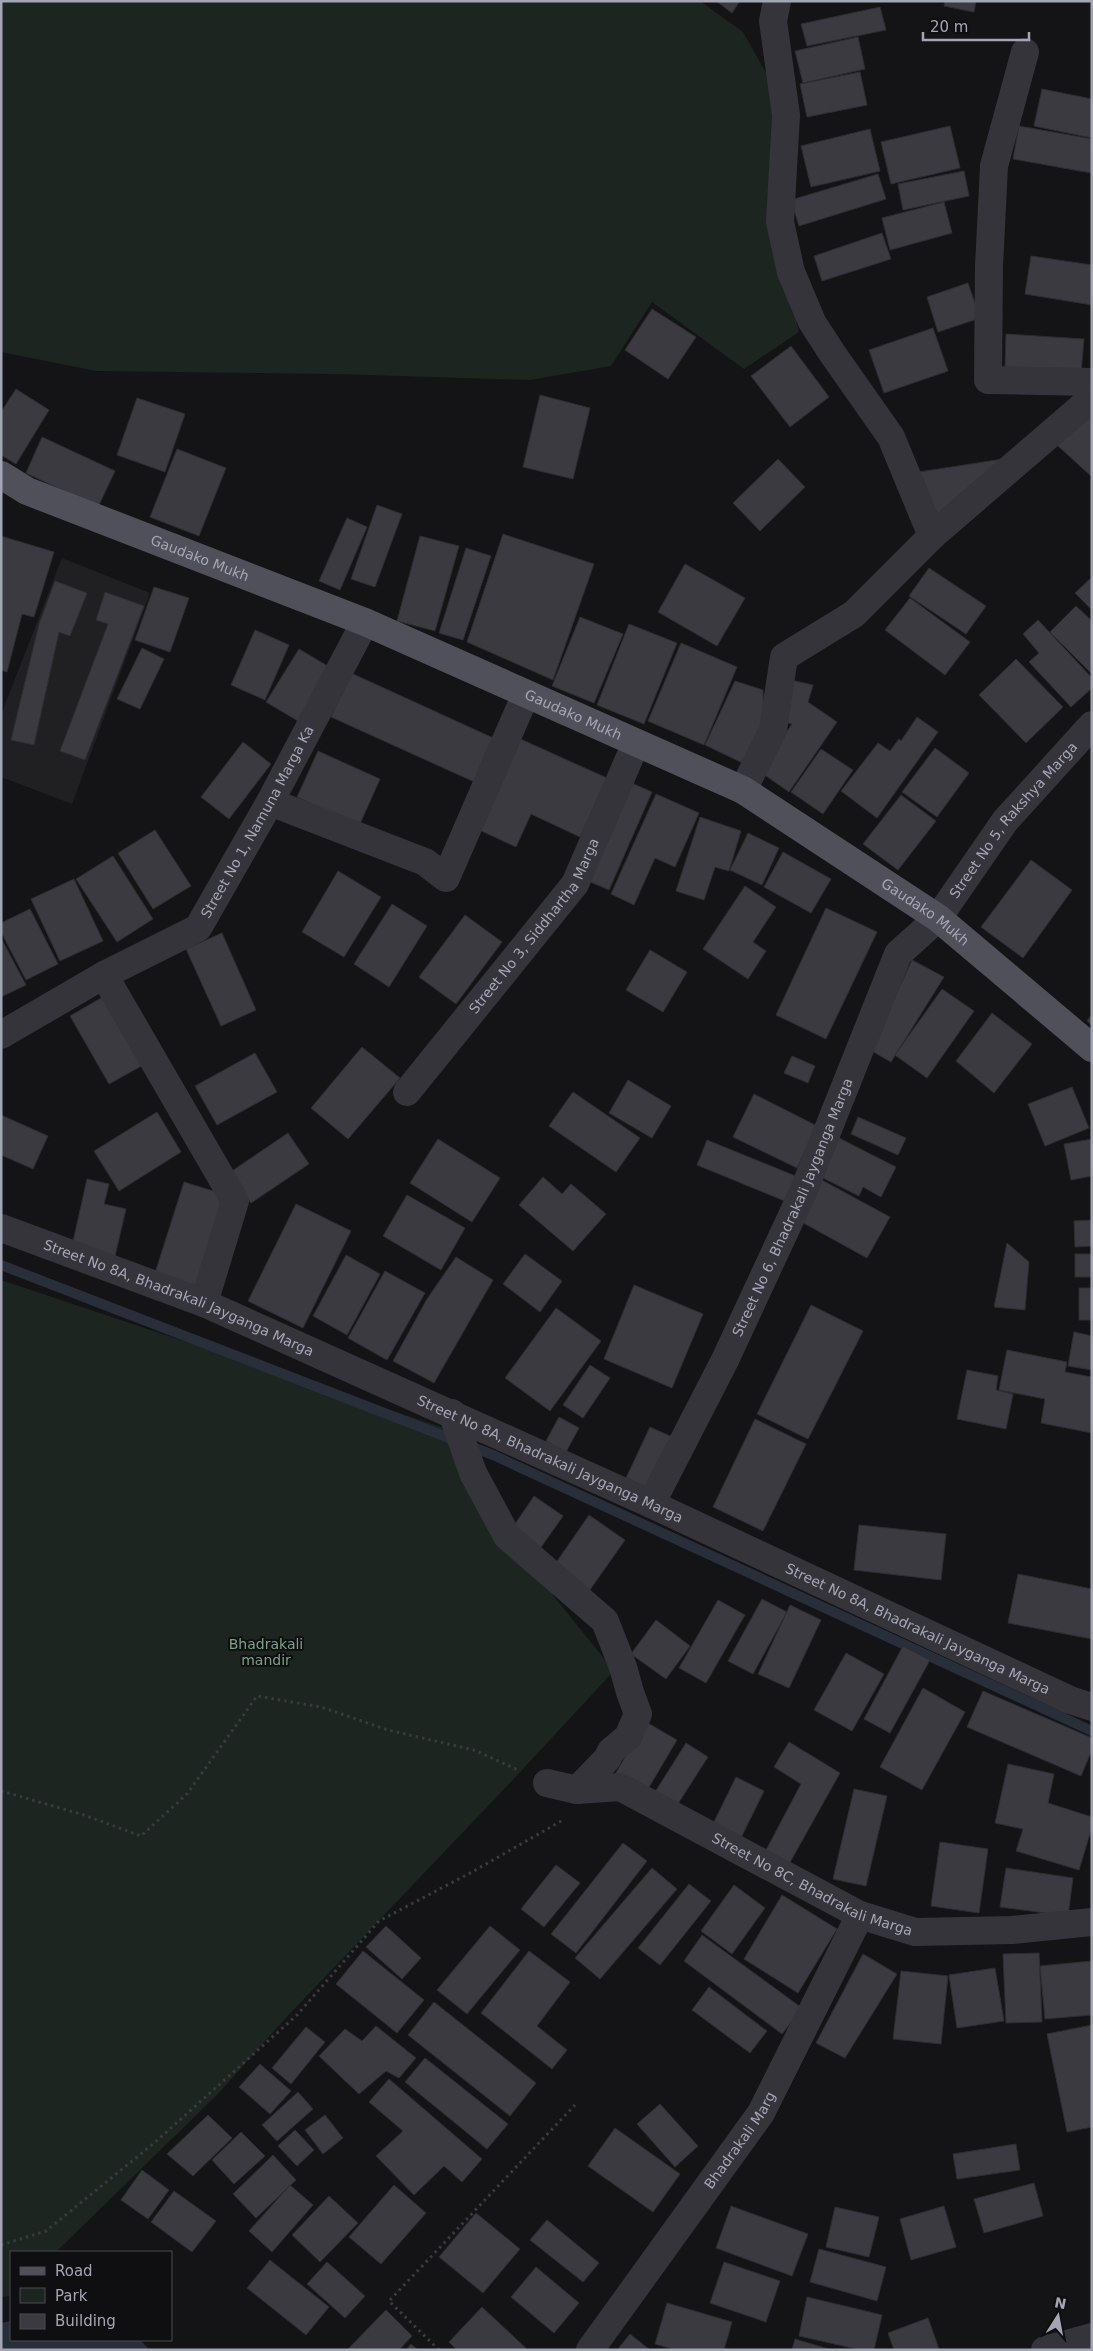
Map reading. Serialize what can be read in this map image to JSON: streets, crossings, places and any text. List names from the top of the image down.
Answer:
{
  "streets": {
    "main road": ["Gaudako Mukh"],
    "street": [
      "Street No 1, Namuna Marga Ka",
      "Street No 5, Rakshya Marga",
      "Street No 3, Siddhartha Marga",
      "Street No 6, Bhadrakali Jayganga Marga",
      "Street No 8A, Bhadrakali Jayganga Marga",
      "Street No 8C, Bhadrakali Marga",
      "Bhadrakali Marg"
    ]
  },
  "crossings": [
    ["Gaudako Mukh", "Street No 1, Namuna Marga Ka"],
    ["Gaudako Mukh", "Street No 5, Rakshya Marga"],
    ["Gaudako Mukh", "Street No 3, Siddhartha Marga"],
    ["Gaudako Mukh", "Street No 6, Bhadrakali Jayganga Marga"],
    ["Street No 5, Rakshya Marga", "Street No 6, Bhadrakali Jayganga Marga"],
    ["Street No 6, Bhadrakali Jayganga Marga", "Street No 8A, Bhadrakali Jayganga Marga"],
    ["Street No 8C, Bhadrakali Marga", "Bhadrakali Marg"]
  ],
  "parks": ["Bhadrakali mandir"],
  "legend": ["Road", "Park", "Building"],
  "scale_bar": "20 m",
  "north": "top"
}
